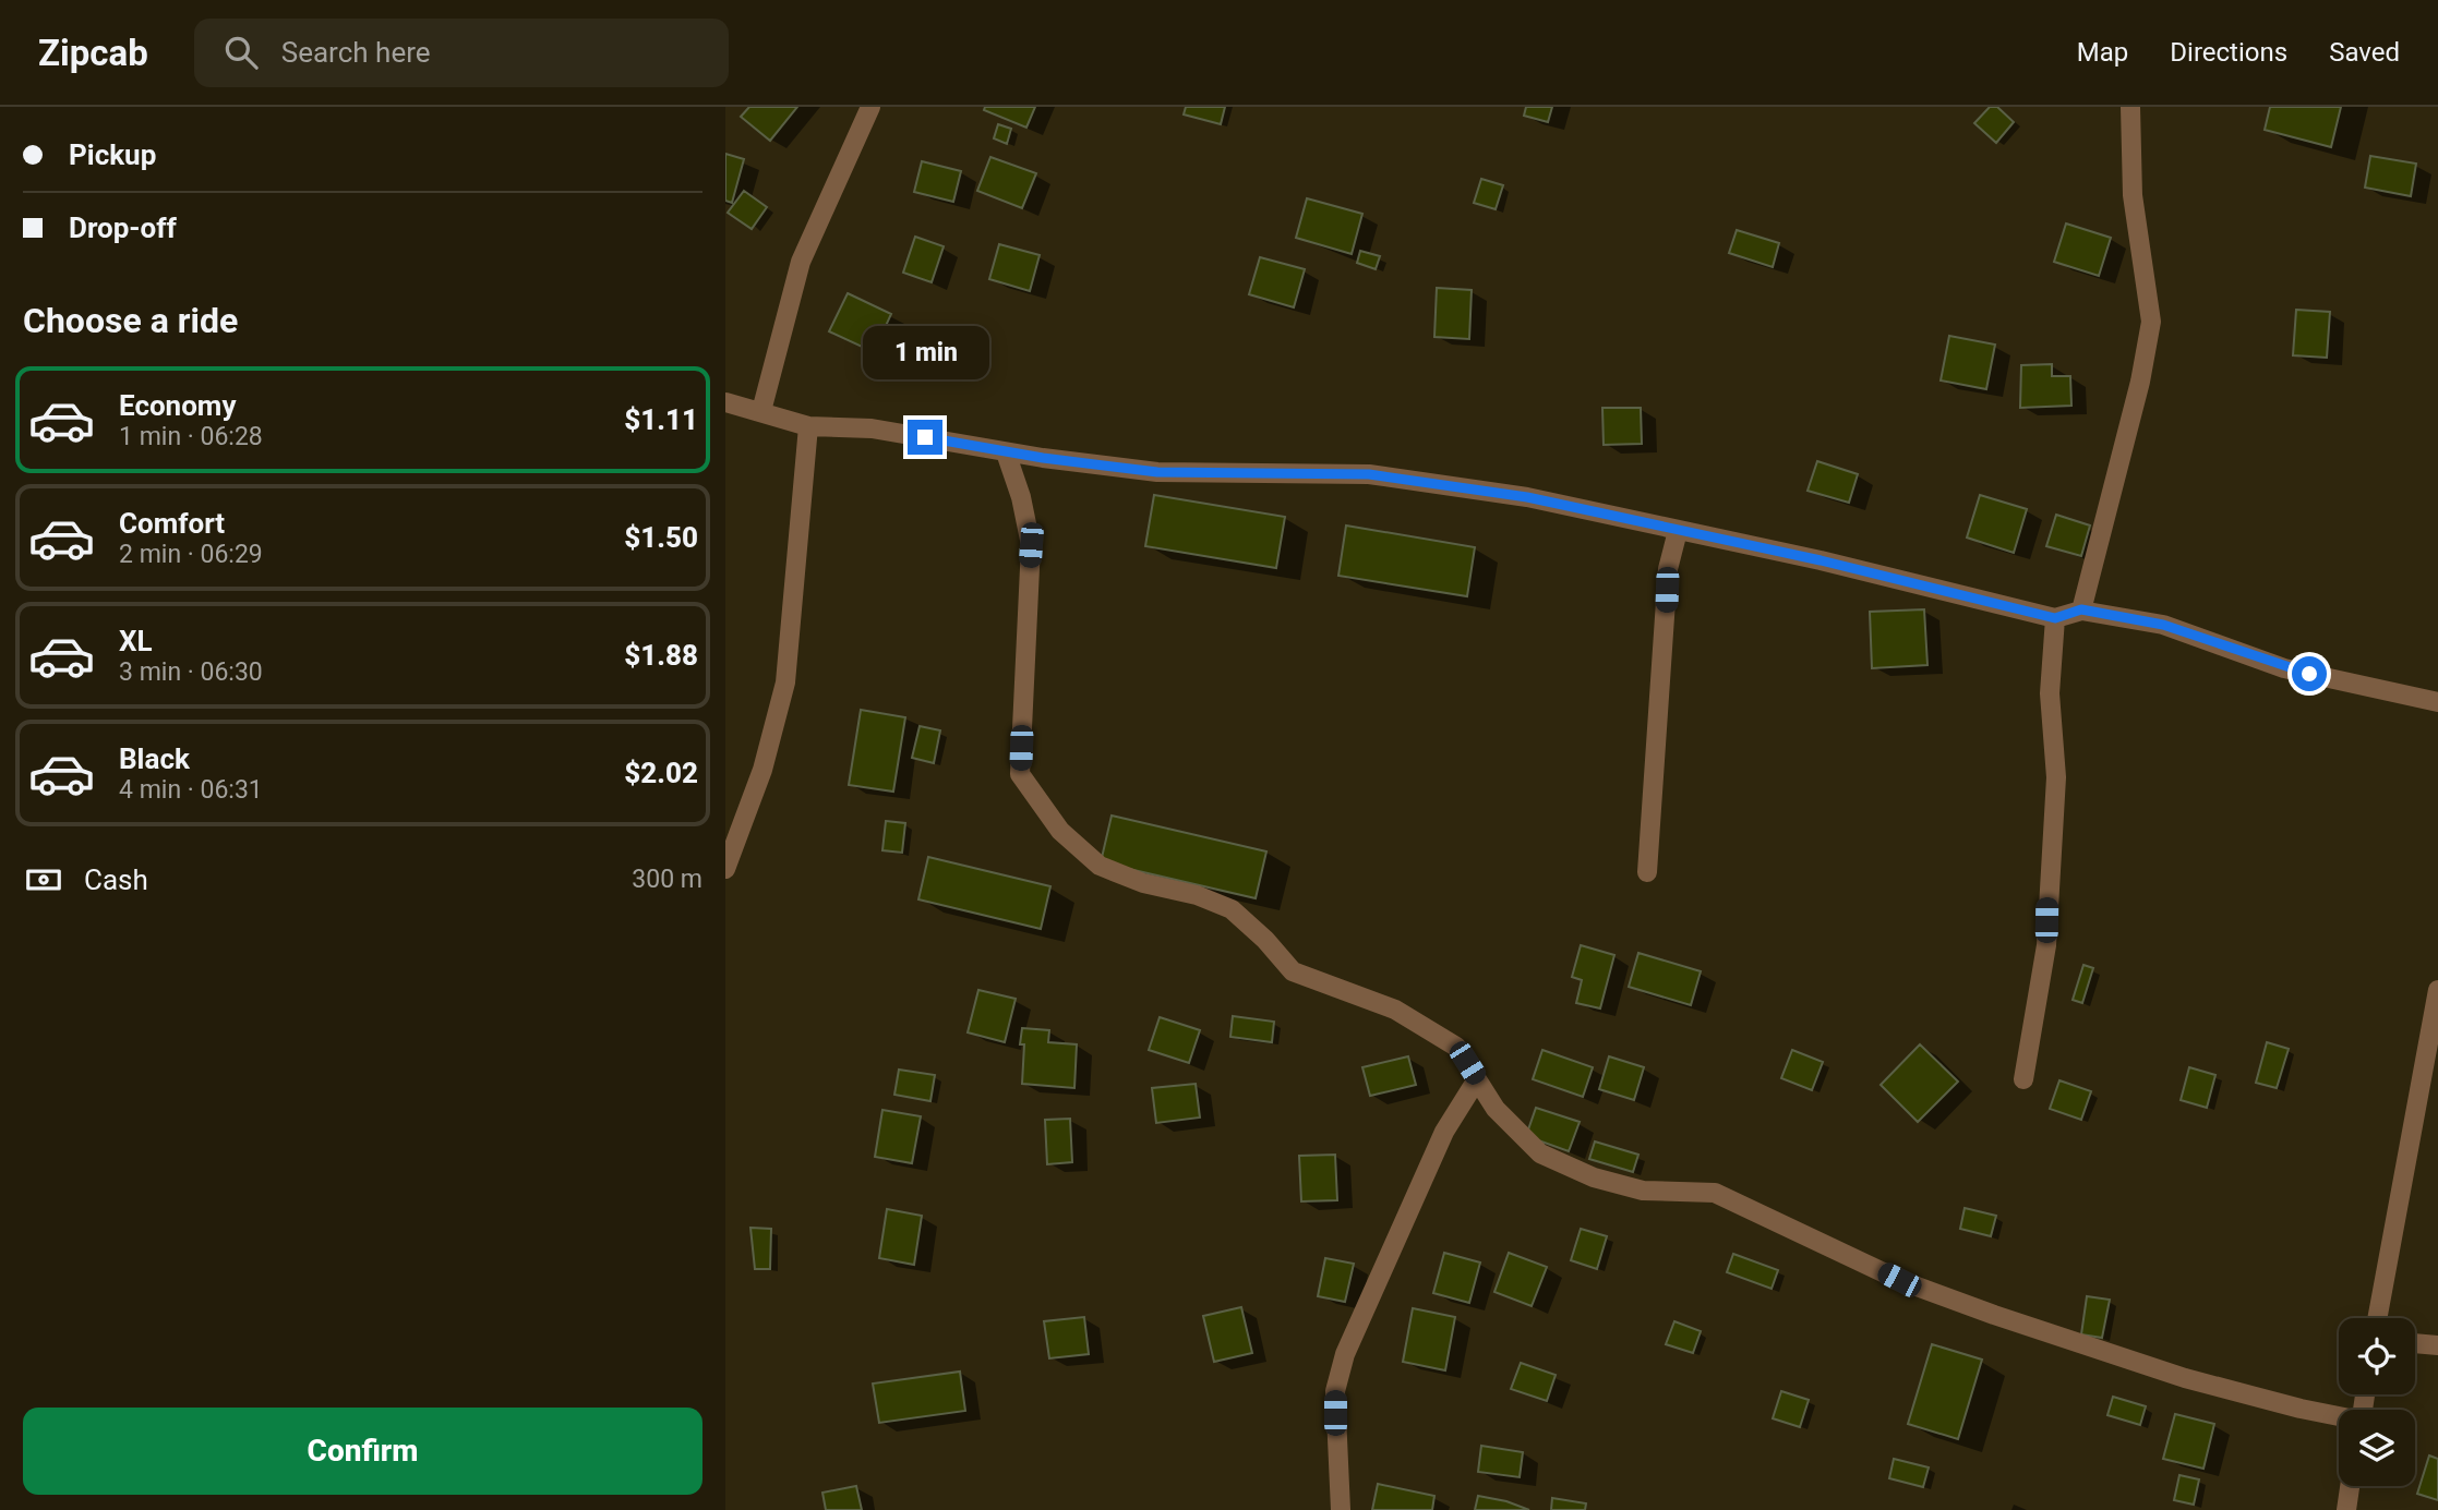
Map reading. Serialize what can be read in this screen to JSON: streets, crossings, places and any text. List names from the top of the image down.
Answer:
{
  "page": {
    "header": "Zipcab",
    "search": "Search here",
    "nav": ["Map", "Directions", "Saved"],
    "banner": ["Pickup", "Drop-off"],
    "heading": "Choose a ride",
    "bubble": "1 min",
    "list": [
      {
        "name": "Economy",
        "note": "1 min · 06:28",
        "value": "$1.11"
      },
      {
        "name": "Comfort",
        "note": "2 min · 06:29",
        "value": "$1.50"
      },
      {
        "name": "XL",
        "note": "3 min · 06:30",
        "value": "$1.88"
      },
      {
        "name": "Black",
        "note": "4 min · 06:31",
        "value": "$2.02"
      }
    ],
    "pay": ["Cash", "300 m"],
    "buttons": "Confirm"
  }
}
